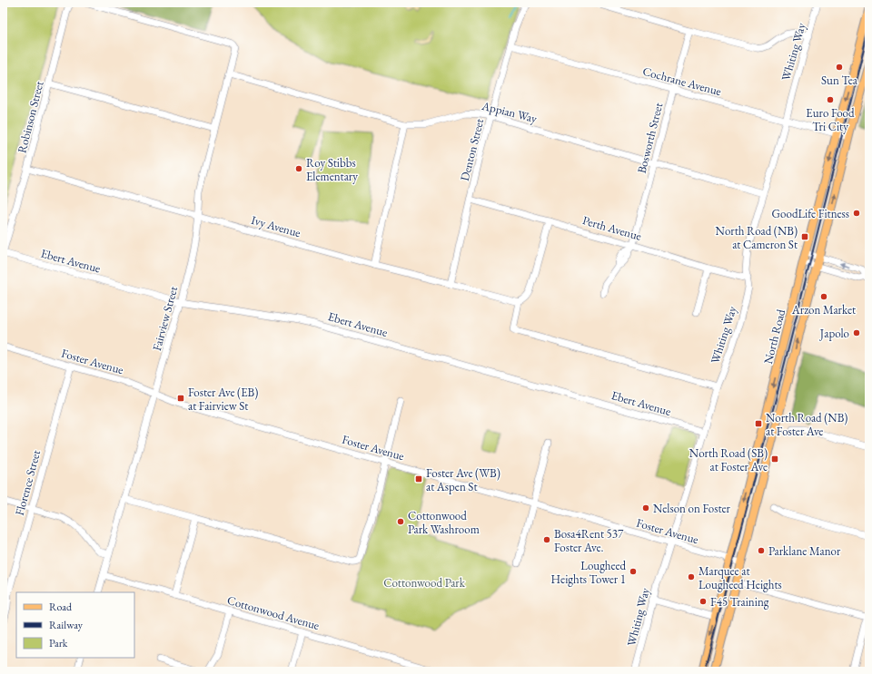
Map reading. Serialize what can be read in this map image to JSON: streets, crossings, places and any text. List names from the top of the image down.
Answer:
{
  "streets": {
    "main road": ["North Road"],
    "street": [
      "Whiting Way",
      "Cochrane Avenue",
      "Appian Way",
      "Robinson Street",
      "Bosworth Street",
      "Denton Street",
      "Ivy Avenue",
      "Perth Avenue",
      "Ebert Avenue",
      "Fairview Street",
      "Foster Avenue",
      "Florence Street",
      "Cottonwood Avenue"
    ]
  },
  "crossings": [
    ["Whiting Way", "Cochrane Avenue"],
    ["Whiting Way", "Appian Way"],
    ["Whiting Way", "Perth Avenue"],
    ["Whiting Way", "Ebert Avenue"],
    ["Whiting Way", "Foster Avenue"],
    ["Cochrane Avenue", "Bosworth Street"],
    ["Cochrane Avenue", "Denton Street"],
    ["Cochrane Avenue", "North Road"],
    ["Appian Way", "Bosworth Street"],
    ["Appian Way", "Denton Street"],
    ["Appian Way", "Fairview Street"],
    ["Robinson Street", "Ivy Avenue"],
    ["Robinson Street", "Ebert Avenue"],
    ["Bosworth Street", "Perth Avenue"],
    ["Denton Street", "Ivy Avenue"],
    ["Denton Street", "Perth Avenue"],
    ["Ivy Avenue", "Fairview Street"],
    ["Ebert Avenue", "Fairview Street"],
    ["Fairview Street", "Foster Avenue"],
    ["Fairview Street", "Cottonwood Avenue"],
    ["North Road", "Foster Avenue"],
    ["Foster Avenue", "Florence Street"]
  ],
  "parks": ["Cottonwood Park"],
  "places": {
    "other": [
      "Sun Tea",
      "Euro Food Tri City",
      "Roy Stibbs Elementary",
      "GoodLife Fitness",
      "Arzon Market",
      "Japolo",
      "Nelson on Foster",
      "Cottonwood Park Washroom",
      "Bosa4Rent 537 Foster Ave.",
      "Parklane Manor",
      "Lougheed Heights Tower 1",
      "Marquee at Lougheed Heights",
      "F45 Training"
    ],
    "transit": [
      "North Road (NB) at Cameron St",
      "Foster Ave (EB) at Fairview St",
      "North Road (NB) at Foster Ave",
      "North Road (SB) at Foster Ave",
      "Foster Ave (WB) at Aspen St"
    ]
  },
  "legend": ["Road", "Railway", "Park"]
}
